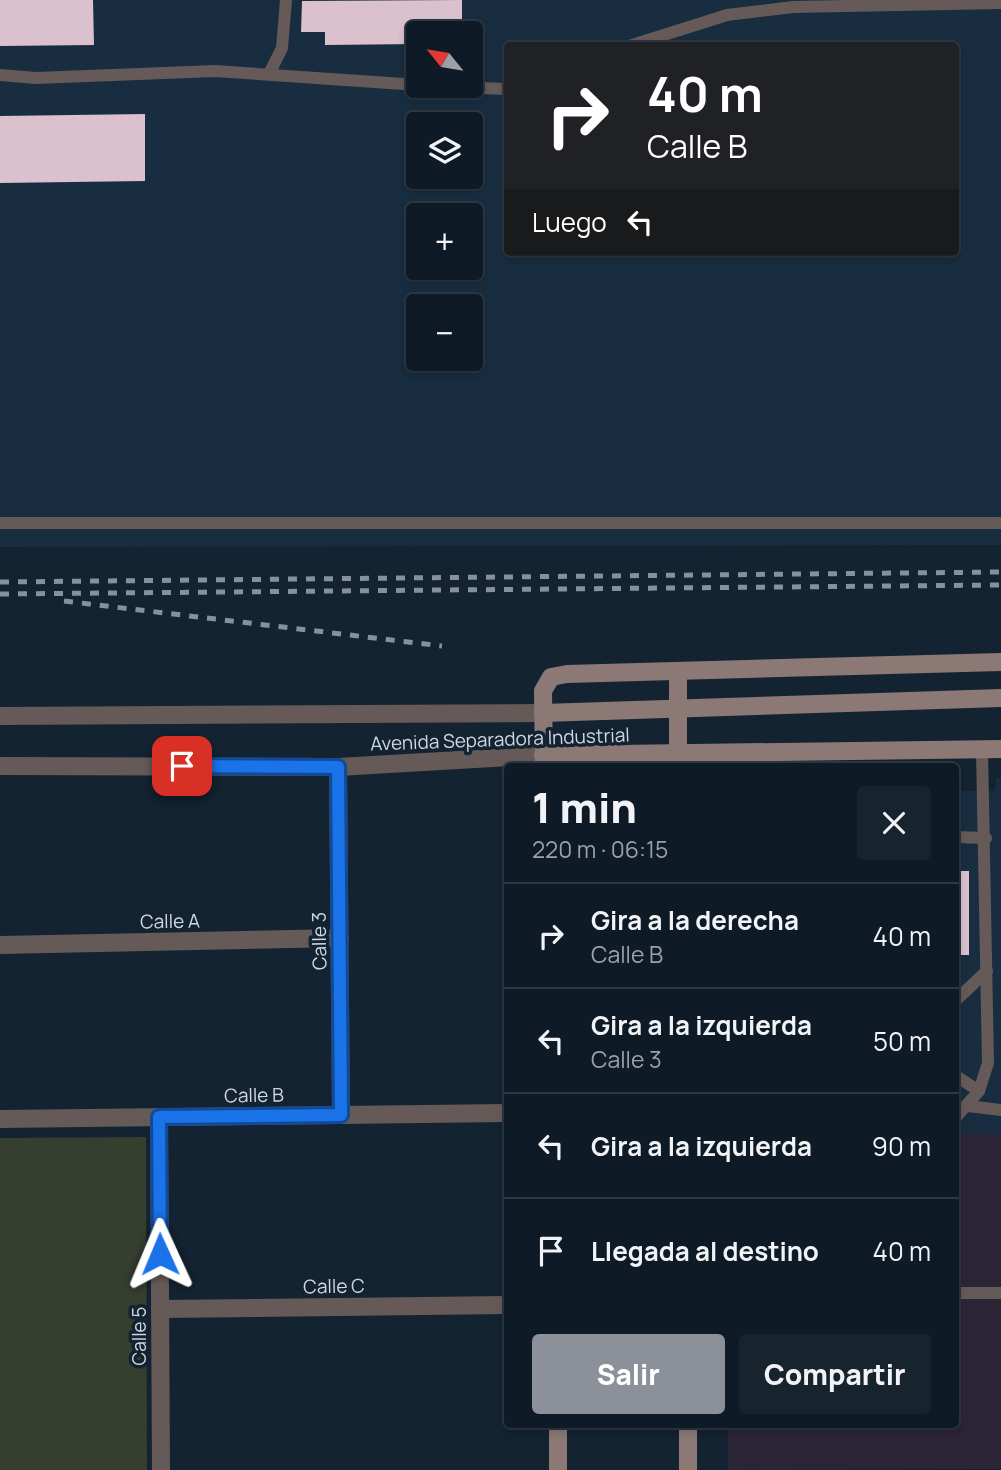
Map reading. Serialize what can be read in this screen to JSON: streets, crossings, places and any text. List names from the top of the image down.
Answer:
{
  "streets": {
    "main road": ["Avenida Separadora Industrial"],
    "street": [
      "Calle A",
      "Calle 3",
      "Calle B",
      "Calle C",
      "Calle 5"
    ]
  },
  "crossings": [
    ["Avenida Separadora Industrial", "Calle 3"],
    ["Calle A", "Calle 3"],
    ["Calle 3", "Calle B"],
    ["Calle B", "Calle 5"],
    ["Calle C", "Calle 5"]
  ],
  "north": "top left",
  "page": {
    "map_buttons": ["+", "−"],
    "turn": ["40 m", "Calle B"],
    "then": "Luego",
    "heading": ["1 min", "220 m · 06:15"],
    "list": [
      {
        "name": "Gira a la derecha",
        "note": "Calle B",
        "value": "40 m"
      },
      {
        "name": "Gira a la izquierda",
        "note": "Calle 3",
        "value": "50 m"
      },
      {
        "name": "Gira a la izquierda",
        "value": "90 m"
      },
      {
        "name": "Llegada al destino",
        "value": "40 m"
      }
    ],
    "buttons": ["Salir", "Compartir"]
  }
}
